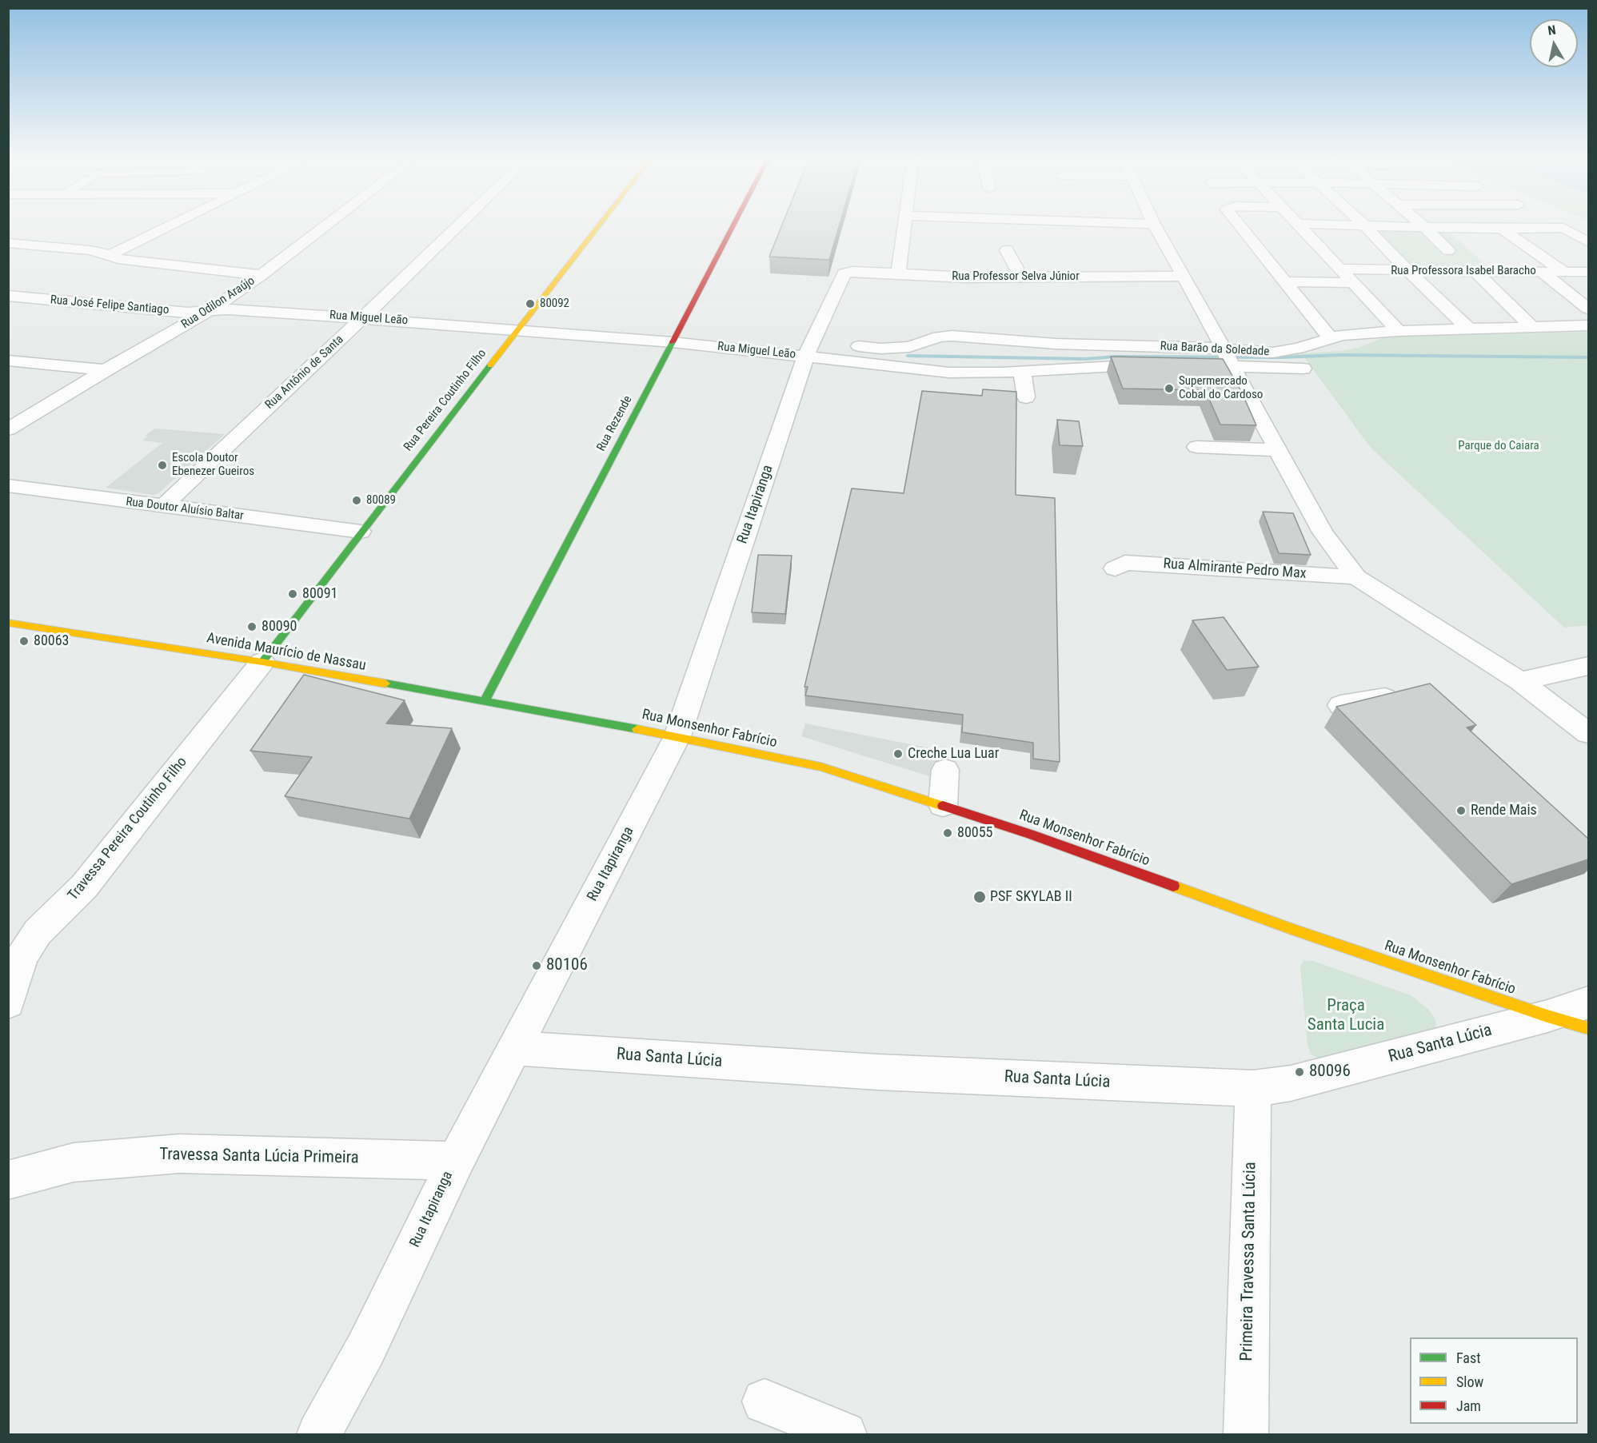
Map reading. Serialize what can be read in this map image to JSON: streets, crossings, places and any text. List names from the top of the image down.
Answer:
{
  "streets": {
    "street": [
      "Rua Professora Isabel Baracho",
      "Rua Professor Selva Júnior",
      "Rua Odilon Araújo",
      "Rua José Felipe Santiago",
      "Rua Miguel Leão",
      "Rua Barão da Soledade",
      "Rua Antônio de Santa",
      "Rua Pereira Coutinho Filho",
      "Rua Rezende",
      "Rua Itapiranga",
      "Rua Doutor Aluísio Baltar",
      "Rua Almirante Pedro Max",
      "Avenida Maurício de Nassau",
      "Rua Monsenhor Fabrício",
      "Travessa Pereira Coutinho Filho",
      "Rua Santa Lúcia",
      "Travessa Santa Lúcia Primeira",
      "Primeira Travessa Santa Lúcia"
    ]
  },
  "crossings": [
    ["Rua Professor Selva Júnior", "Rua Itapiranga"],
    ["Rua Odilon Araújo", "Rua José Felipe Santiago"],
    ["Rua Odilon Araújo", "Rua Miguel Leão"],
    ["Rua José Felipe Santiago", "Rua Miguel Leão"],
    ["Rua Miguel Leão", "Rua Barão da Soledade"],
    ["Rua Miguel Leão", "Rua Antônio de Santa"],
    ["Rua Miguel Leão", "Rua Pereira Coutinho Filho"],
    ["Rua Miguel Leão", "Rua Rezende"],
    ["Rua Miguel Leão", "Rua Itapiranga"],
    ["Rua Antônio de Santa", "Rua Doutor Aluísio Baltar"],
    ["Rua Pereira Coutinho Filho", "Rua Doutor Aluísio Baltar"],
    ["Rua Pereira Coutinho Filho", "Avenida Maurício de Nassau"],
    ["Rua Pereira Coutinho Filho", "Travessa Pereira Coutinho Filho"],
    ["Rua Rezende", "Avenida Maurício de Nassau"],
    ["Rua Itapiranga", "Rua Monsenhor Fabrício"],
    ["Rua Itapiranga", "Rua Santa Lúcia"],
    ["Rua Itapiranga", "Travessa Santa Lúcia Primeira"],
    ["Avenida Maurício de Nassau", "Rua Monsenhor Fabrício"],
    ["Avenida Maurício de Nassau", "Travessa Pereira Coutinho Filho"],
    ["Rua Monsenhor Fabrício", "Rua Santa Lúcia"],
    ["Rua Santa Lúcia", "Primeira Travessa Santa Lúcia"]
  ],
  "parks": ["Parque do Caiara", "Praça Santa Lucia"],
  "places": [
    "80092",
    "Supermercado Cobal do Cardoso",
    "Escola Doutor Ebenezer Gueiros",
    "80089",
    "80091",
    "80090",
    "80063",
    "Creche Lua Luar",
    "Rende Mais",
    "80055",
    "PSF SKYLAB II",
    "80106",
    "80096"
  ],
  "legend": ["Fast", "Slow", "Jam"],
  "north": "top"
}
